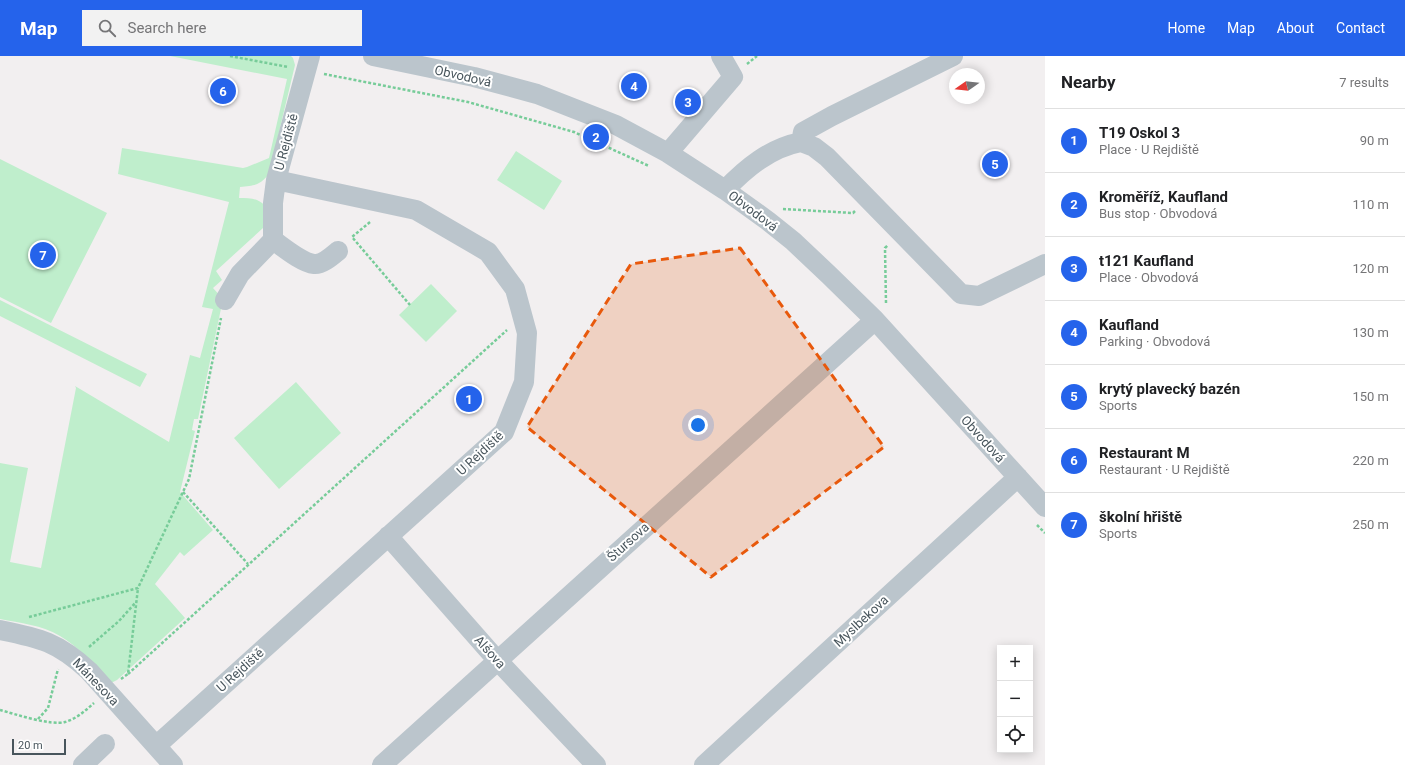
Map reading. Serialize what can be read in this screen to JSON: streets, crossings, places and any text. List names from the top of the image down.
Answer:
{
  "streets": {
    "street": [
      "Obvodová",
      "U Rejdiště",
      "Štursova",
      "Myslbekova",
      "Alšova",
      "Mánesova"
    ]
  },
  "crossings": [
    ["Obvodová", "Štursova"],
    ["Obvodová", "Myslbekova"],
    ["U Rejdiště", "Alšova"],
    ["U Rejdiště", "Mánesova"],
    ["Štursova", "Alšova"]
  ],
  "scale_bar": "20 m",
  "north": "left",
  "page": {
    "header": "Map",
    "search": "Search here",
    "nav": [
      "Home",
      "Map",
      "About",
      "Contact"
    ],
    "heading": ["Nearby", "7 results"],
    "pins": [
      "4",
      "6",
      "3",
      "2",
      "5",
      "7",
      "1"
    ],
    "list": [
      {
        "mark": "1",
        "name": "T19 Oskol 3",
        "note": "Place · U Rejdiště",
        "value": "90 m"
      },
      {
        "mark": "2",
        "name": "Kroměříž, Kaufland",
        "note": "Bus stop · Obvodová",
        "value": "110 m"
      },
      {
        "mark": "3",
        "name": "t121 Kaufland",
        "note": "Place · Obvodová",
        "value": "120 m"
      },
      {
        "mark": "4",
        "name": "Kaufland",
        "note": "Parking · Obvodová",
        "value": "130 m"
      },
      {
        "mark": "5",
        "name": "krytý plavecký bazén",
        "note": "Sports",
        "value": "150 m"
      },
      {
        "mark": "6",
        "name": "Restaurant M",
        "note": "Restaurant · U Rejdiště",
        "value": "220 m"
      },
      {
        "mark": "7",
        "name": "školní hřiště",
        "note": "Sports",
        "value": "250 m"
      }
    ],
    "map_buttons": ["+", "−"],
    "scale": "20 m"
  }
}
